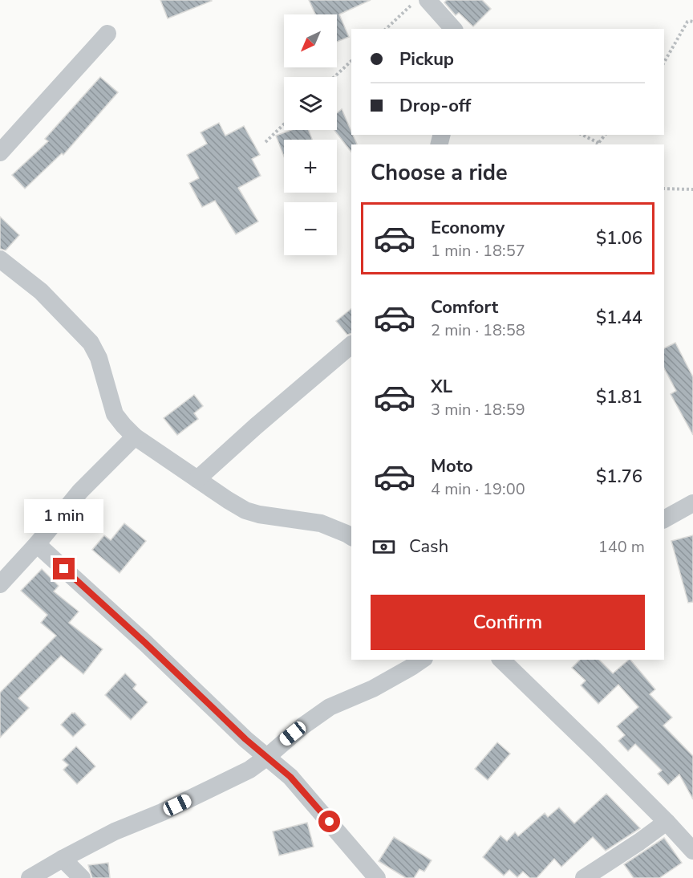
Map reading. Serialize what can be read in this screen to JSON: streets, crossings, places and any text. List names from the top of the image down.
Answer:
{
  "north": "bottom left",
  "page": {
    "map_buttons": ["+", "−"],
    "banner": ["Pickup", "Drop-off"],
    "heading": "Choose a ride",
    "list": [
      {
        "name": "Economy",
        "note": "1 min · 18:57",
        "value": "$1.06"
      },
      {
        "name": "Comfort",
        "note": "2 min · 18:58",
        "value": "$1.44"
      },
      {
        "name": "XL",
        "note": "3 min · 18:59",
        "value": "$1.81"
      },
      {
        "name": "Moto",
        "note": "4 min · 19:00",
        "value": "$1.76"
      }
    ],
    "bubble": "1 min",
    "pay": ["Cash", "140 m"],
    "buttons": "Confirm"
  }
}
